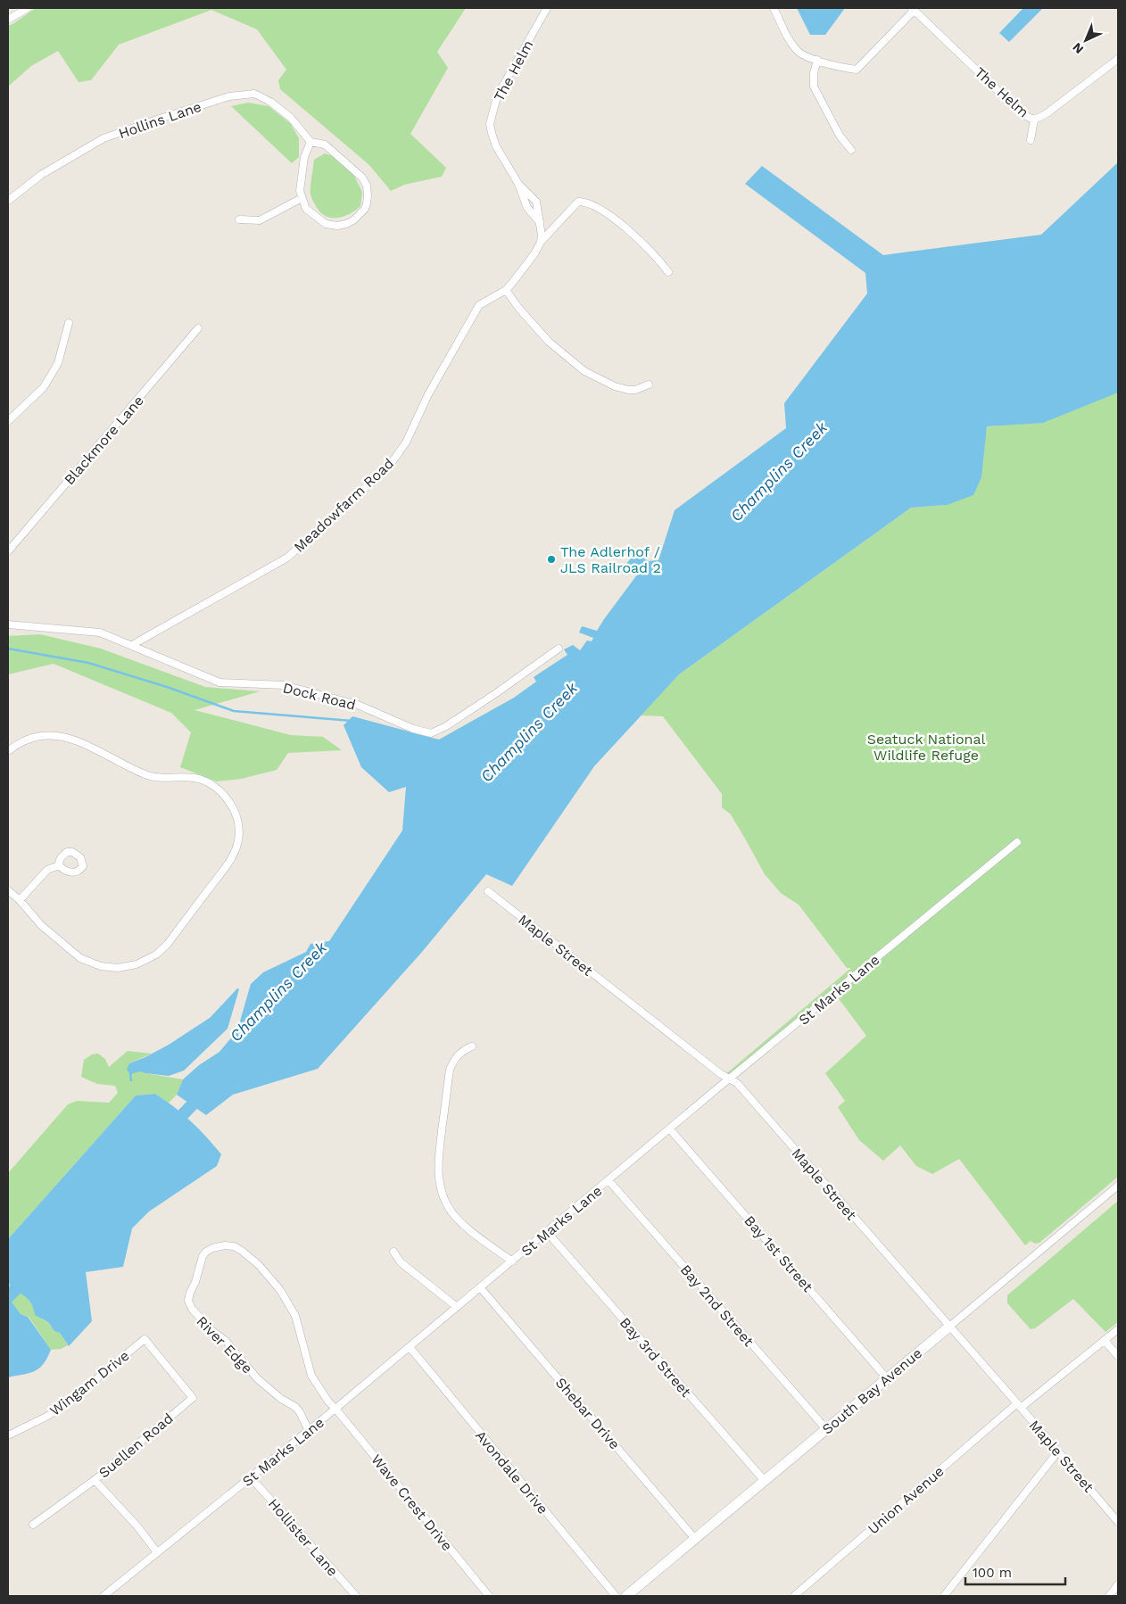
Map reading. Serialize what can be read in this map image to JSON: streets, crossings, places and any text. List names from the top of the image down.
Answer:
{
  "streets": {
    "street": [
      "The Helm",
      "Hollins Lane",
      "Blackmore Lane",
      "Meadowfarm Road",
      "Dock Road",
      "Maple Street",
      "St Marks Lane",
      "Bay 1st Street",
      "Bay 2nd Street",
      "River Edge",
      "Bay 3rd Street",
      "Wingam Drive",
      "South Bay Avenue",
      "Shebar Drive",
      "Suellen Road",
      "Avondale Drive",
      "Union Avenue",
      "Wave Crest Drive",
      "Hollister Lane"
    ]
  },
  "crossings": [
    ["The Helm", "Meadowfarm Road"],
    ["Meadowfarm Road", "Dock Road"],
    ["Maple Street", "St Marks Lane"],
    ["Maple Street", "South Bay Avenue"],
    ["Maple Street", "Union Avenue"],
    ["St Marks Lane", "Bay 1st Street"],
    ["St Marks Lane", "Bay 2nd Street"],
    ["St Marks Lane", "River Edge"],
    ["St Marks Lane", "Bay 3rd Street"],
    ["St Marks Lane", "Shebar Drive"],
    ["St Marks Lane", "Suellen Road"],
    ["St Marks Lane", "Avondale Drive"],
    ["St Marks Lane", "Wave Crest Drive"],
    ["St Marks Lane", "Hollister Lane"],
    ["Bay 1st Street", "South Bay Avenue"],
    ["Bay 2nd Street", "South Bay Avenue"],
    ["River Edge", "Wave Crest Drive"],
    ["Bay 3rd Street", "South Bay Avenue"],
    ["Wingam Drive", "Suellen Road"],
    ["South Bay Avenue", "Shebar Drive"]
  ],
  "water": ["Champlins Creek"],
  "parks": ["Seatuck National Wildlife Refuge"],
  "places": ["The Adlerhof / JLS Railroad 2"],
  "scale_bar": "100 m",
  "north": "bottom left"
}
